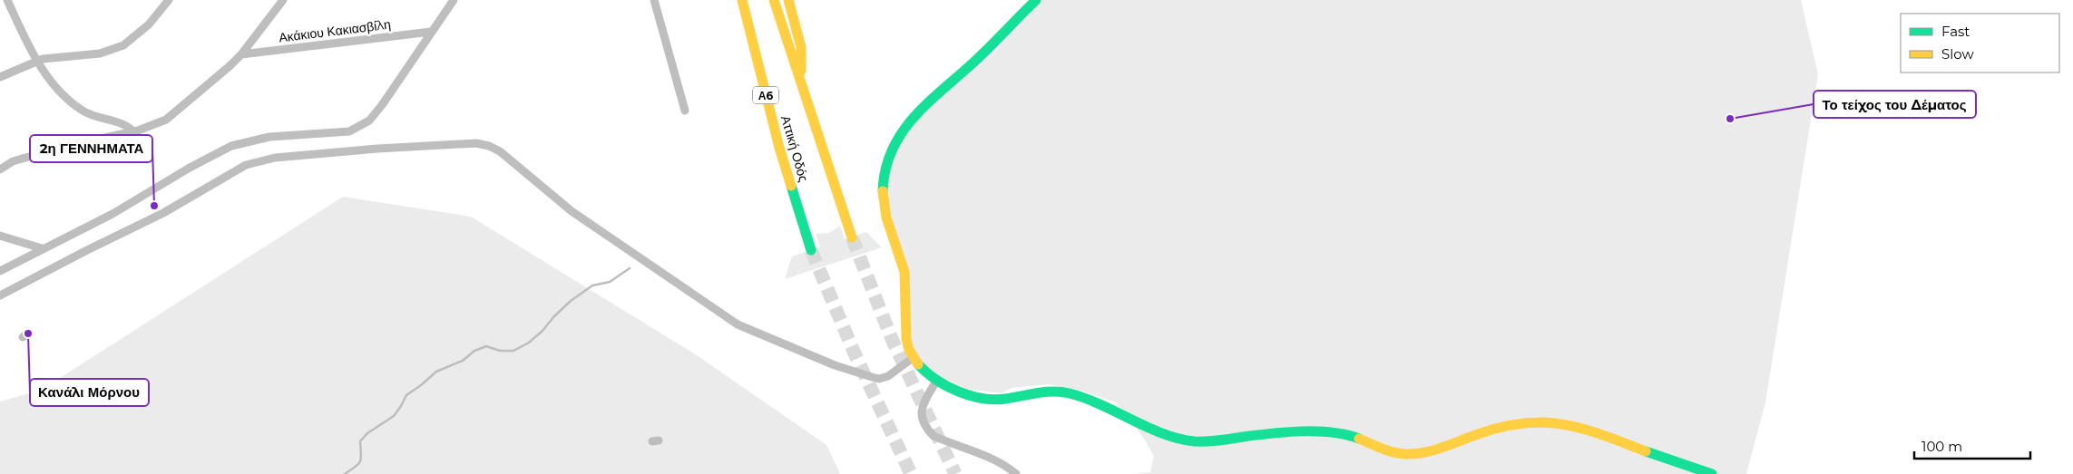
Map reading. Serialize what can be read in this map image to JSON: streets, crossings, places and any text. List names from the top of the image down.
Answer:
{
  "streets": {
    "main road": ["Α6", "Αττική Οδός"],
    "street": ["Ακάκιου Κακιασβίλη"]
  },
  "places": ["Το τείχος του Δέματος", "2η ΓΕΝΝΗΜΑΤΑ", "Κανάλι Μόρνου"],
  "legend": ["Fast", "Slow"],
  "scale_bar": "100 m"
}
